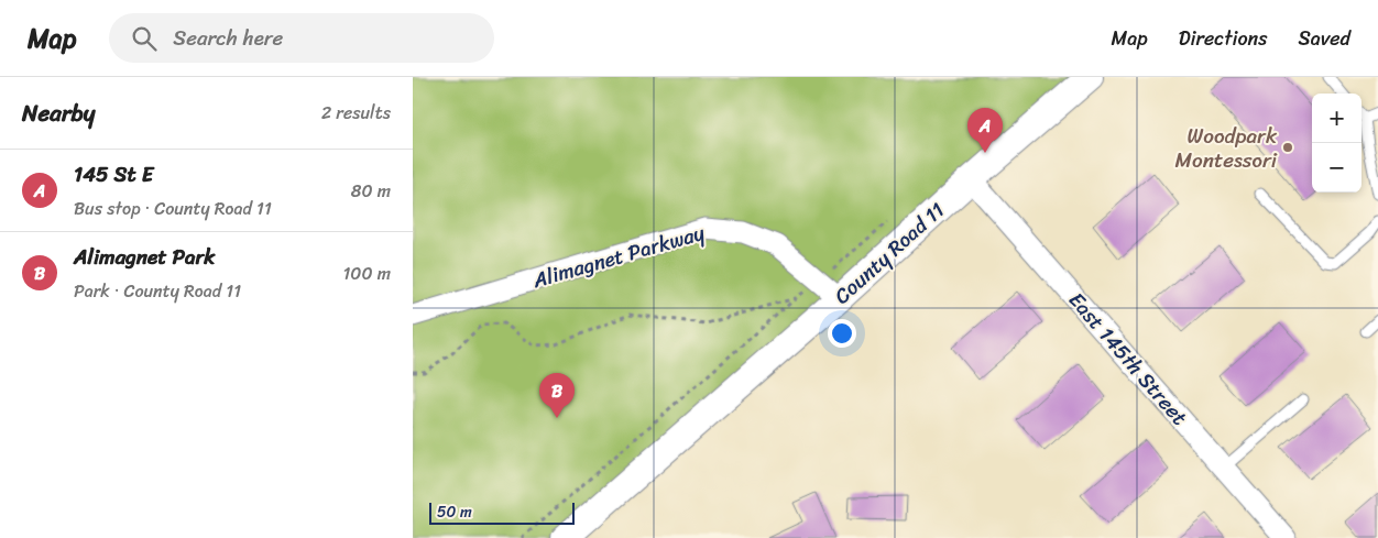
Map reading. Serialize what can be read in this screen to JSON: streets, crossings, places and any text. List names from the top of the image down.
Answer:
{
  "streets": {
    "street": ["County Road 11", "Alimagnet Parkway", "East 145th Street"]
  },
  "crossings": [
    ["County Road 11", "Alimagnet Parkway"],
    ["County Road 11", "East 145th Street"]
  ],
  "places": ["Woodpark Montessori"],
  "scale_bar": "50 m",
  "page": {
    "header": "Map",
    "search": "Search here",
    "nav": ["Map", "Directions", "Saved"],
    "heading": ["Nearby", "2 results"],
    "map_buttons": ["+", "−"],
    "pins": ["A", "B"],
    "list": [
      {
        "mark": "A",
        "name": "145 St E",
        "note": "Bus stop · County Road 11",
        "value": "80 m"
      },
      {
        "mark": "B",
        "name": "Alimagnet Park",
        "note": "Park · County Road 11",
        "value": "100 m"
      }
    ],
    "scale": "50 m"
  }
}
